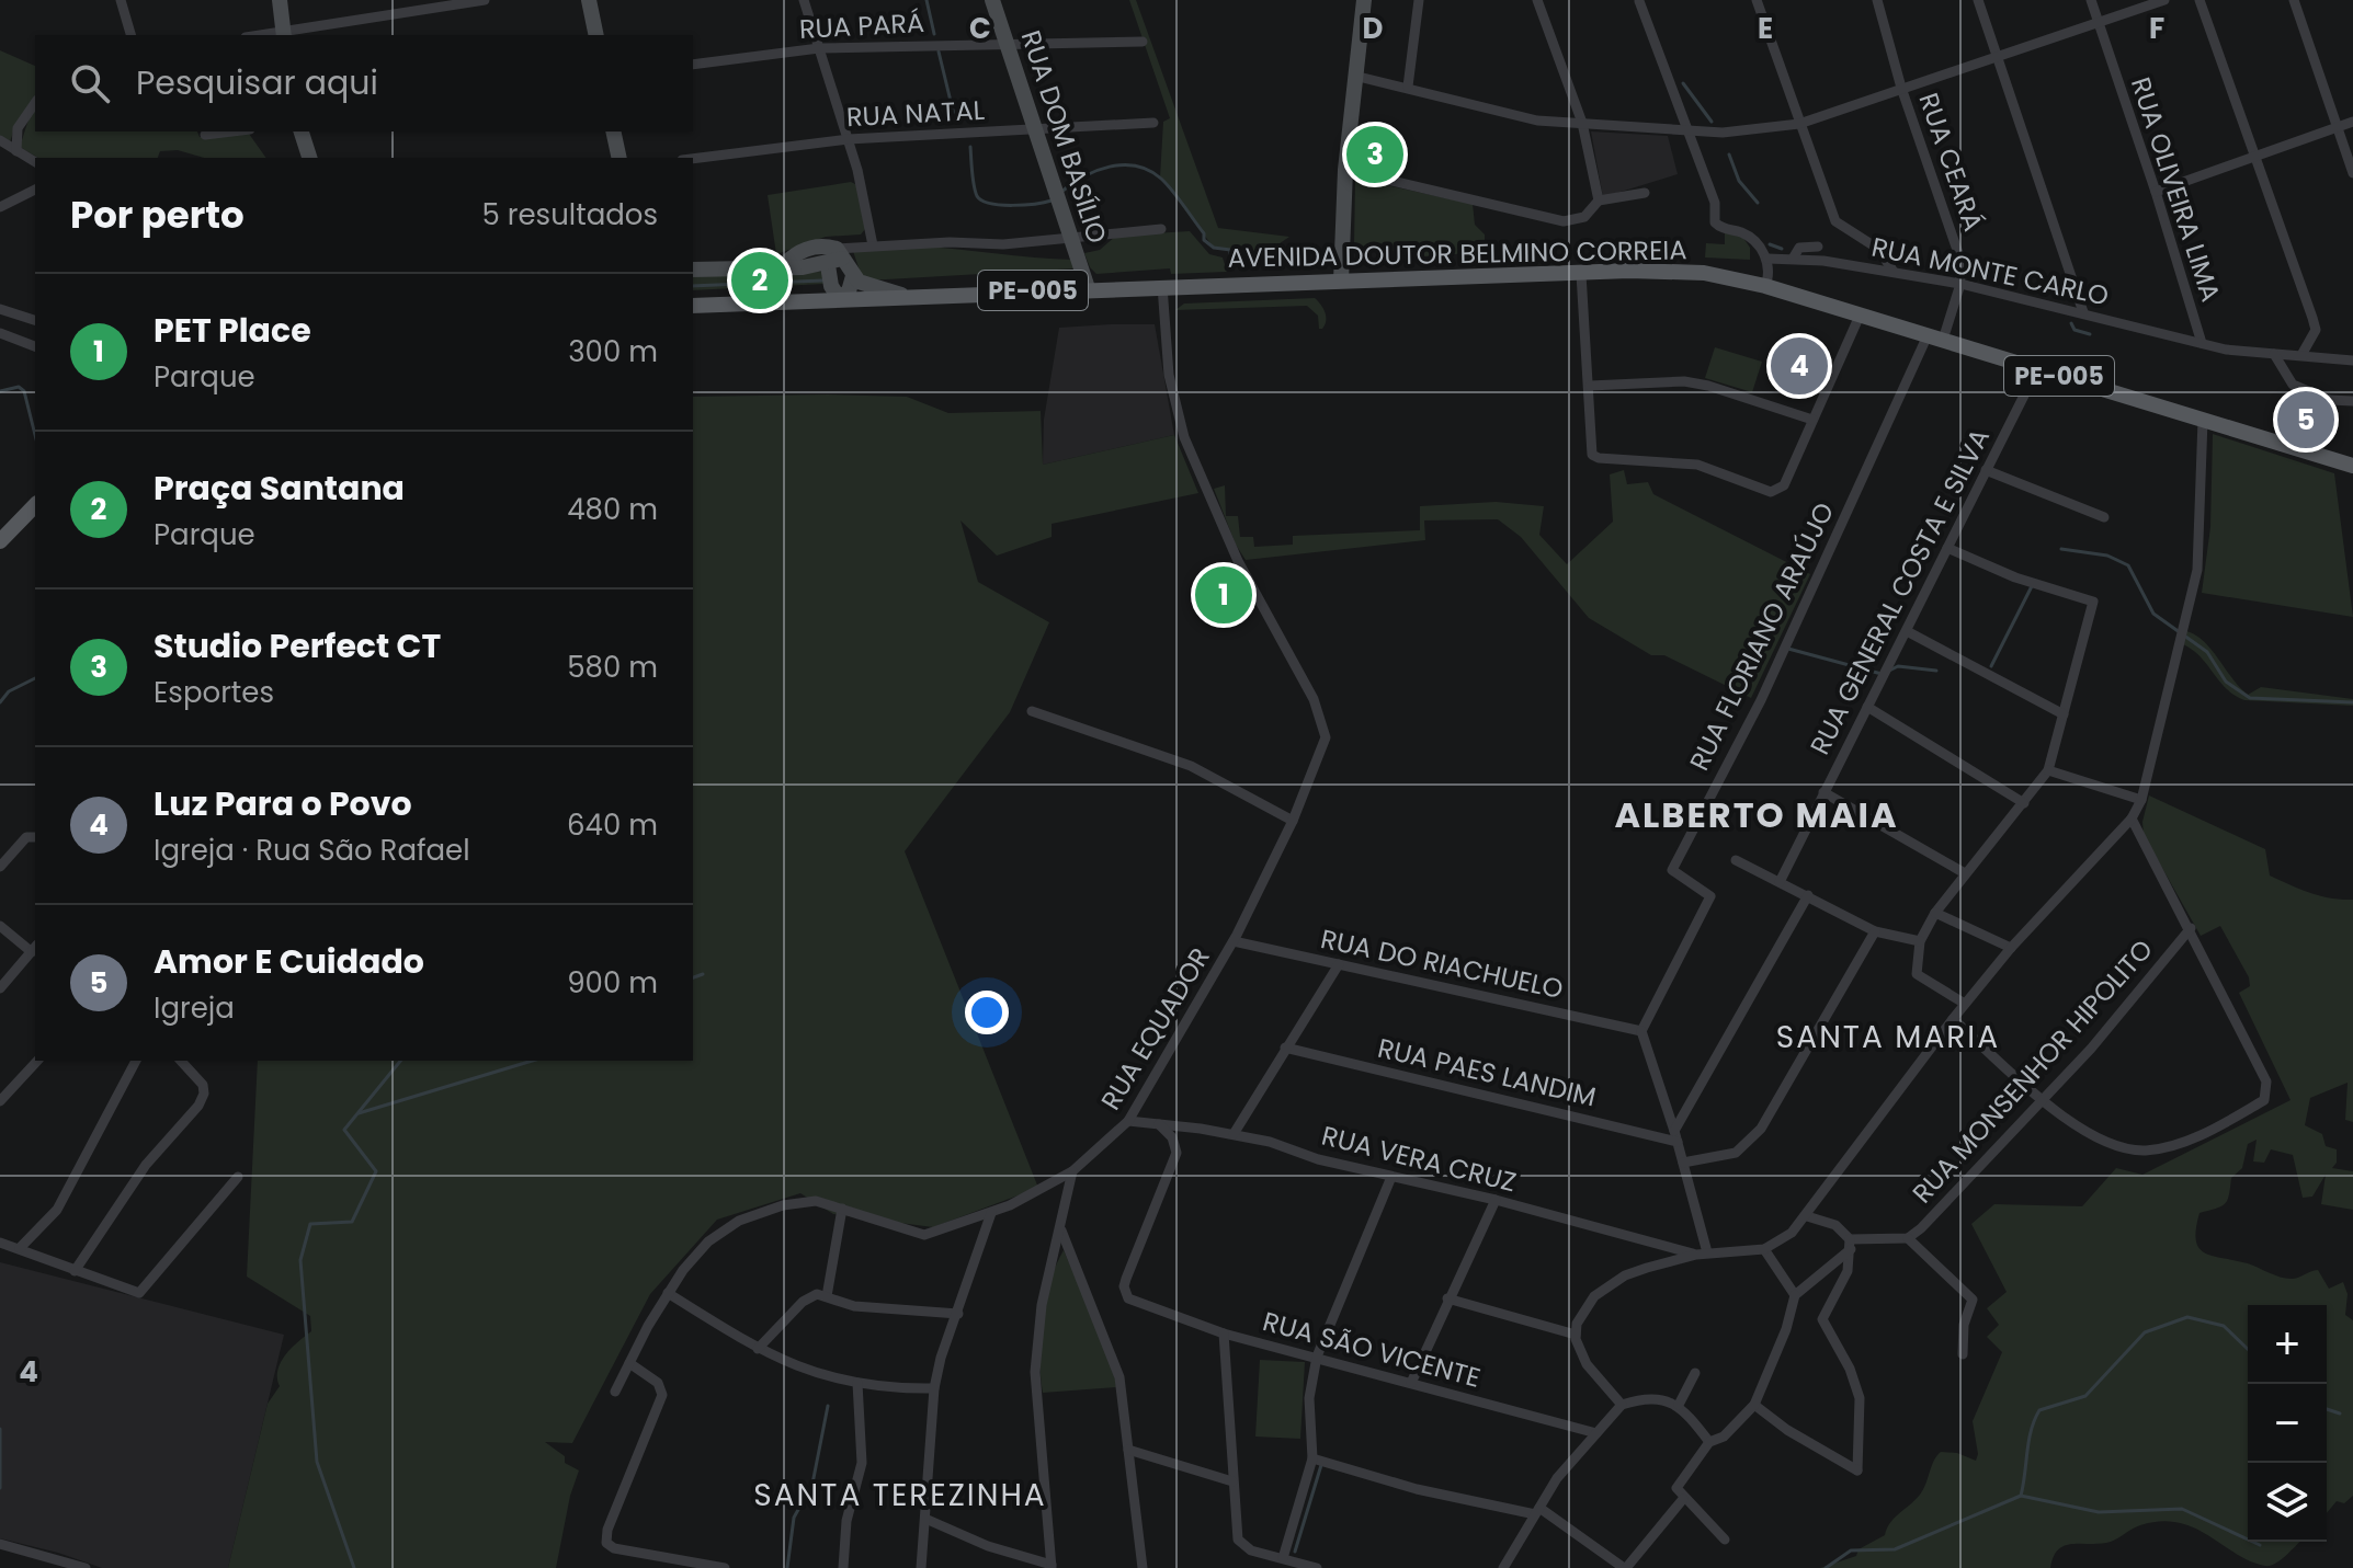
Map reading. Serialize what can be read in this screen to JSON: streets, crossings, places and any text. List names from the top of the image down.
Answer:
{
  "streets": {
    "main road": ["AVENIDA DOUTOR BELMINO CORREIA", "PE-005"],
    "street": [
      "RUA PARÁ",
      "RUA NATAL",
      "RUA DOM BASÍLIO",
      "RUA CEARÁ",
      "RUA OLIVEIRA LIMA",
      "RUA MONTE CARLO",
      "RUA GENERAL COSTA E SILVA",
      "RUA FLORIANO ARAÚJO",
      "RUA DO RIACHUELO",
      "RUA EQUADOR",
      "RUA MONSENHOR HIPOLITO",
      "RUA PAES LANDIM",
      "RUA VERA CRUZ",
      "RUA SÃO VICENTE"
    ]
  },
  "crossings": [
    ["RUA PARÁ", "RUA DOM BASÍLIO"],
    ["RUA NATAL", "RUA DOM BASÍLIO"],
    ["RUA DOM BASÍLIO", "AVENIDA DOUTOR BELMINO CORREIA"],
    ["RUA CEARÁ", "AVENIDA DOUTOR BELMINO CORREIA"],
    ["RUA CEARÁ", "RUA MONTE CARLO"],
    ["RUA CEARÁ", "RUA FLORIANO ARAÚJO"],
    ["RUA OLIVEIRA LIMA", "RUA MONTE CARLO"],
    ["AVENIDA DOUTOR BELMINO CORREIA", "RUA GENERAL COSTA E SILVA"],
    ["AVENIDA DOUTOR BELMINO CORREIA", "RUA FLORIANO ARAÚJO"],
    ["AVENIDA DOUTOR BELMINO CORREIA", "RUA EQUADOR"],
    ["RUA FLORIANO ARAÚJO", "RUA DO RIACHUELO"],
    ["RUA DO RIACHUELO", "RUA EQUADOR"],
    ["RUA EQUADOR", "RUA VERA CRUZ"],
    ["RUA VERA CRUZ", "RUA SÃO VICENTE"]
  ],
  "districts": ["ALBERTO MAIA", "SANTA MARIA", "SANTA TEREZINHA"],
  "page": {
    "search": "Pesquisar aqui",
    "pins": [
      "3",
      "2",
      "4",
      "5",
      "1"
    ],
    "heading": ["Por perto", "5 resultados"],
    "list": [
      {
        "mark": "1",
        "name": "PET Place",
        "note": "Parque",
        "value": "300 m"
      },
      {
        "mark": "2",
        "name": "Praça Santana",
        "note": "Parque",
        "value": "480 m"
      },
      {
        "mark": "3",
        "name": "Studio Perfect CT",
        "note": "Esportes",
        "value": "580 m"
      },
      {
        "mark": "4",
        "name": "Luz Para o Povo",
        "note": "Igreja · Rua São Rafael",
        "value": "640 m"
      },
      {
        "mark": "5",
        "name": "Amor E Cuidado",
        "note": "Igreja",
        "value": "900 m"
      }
    ],
    "map_buttons": ["+", "−"]
  },
  "grid": {
    "columns": [
      "C",
      "D",
      "E",
      "F"
    ],
    "rows": ["4"]
  }
}
